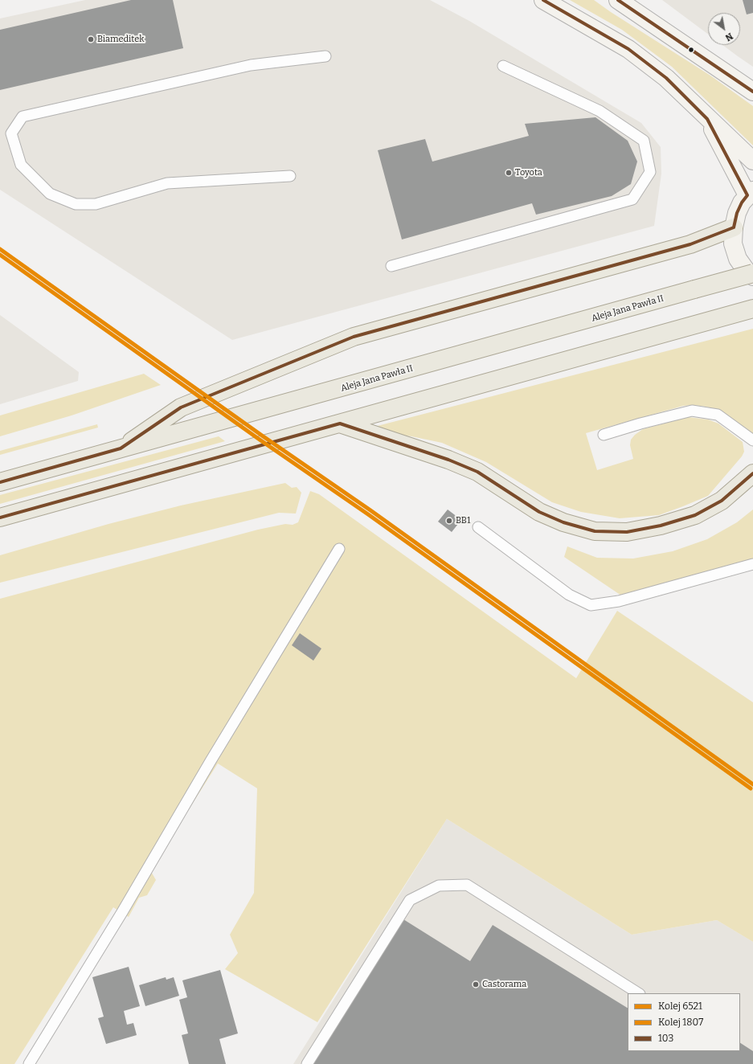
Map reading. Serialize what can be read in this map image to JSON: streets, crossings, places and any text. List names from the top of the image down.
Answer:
{
  "streets": {
    "main road": ["Aleja Jana Pawła II"]
  },
  "places": [
    "Biameditek",
    "Toyota",
    "BB1",
    "Castorama"
  ],
  "lines": ["transit line 103", "rail line 6521", "rail line 1807"],
  "legend": ["Kolej 6521", "Kolej 1807", "103"],
  "north": "bottom right"
}
